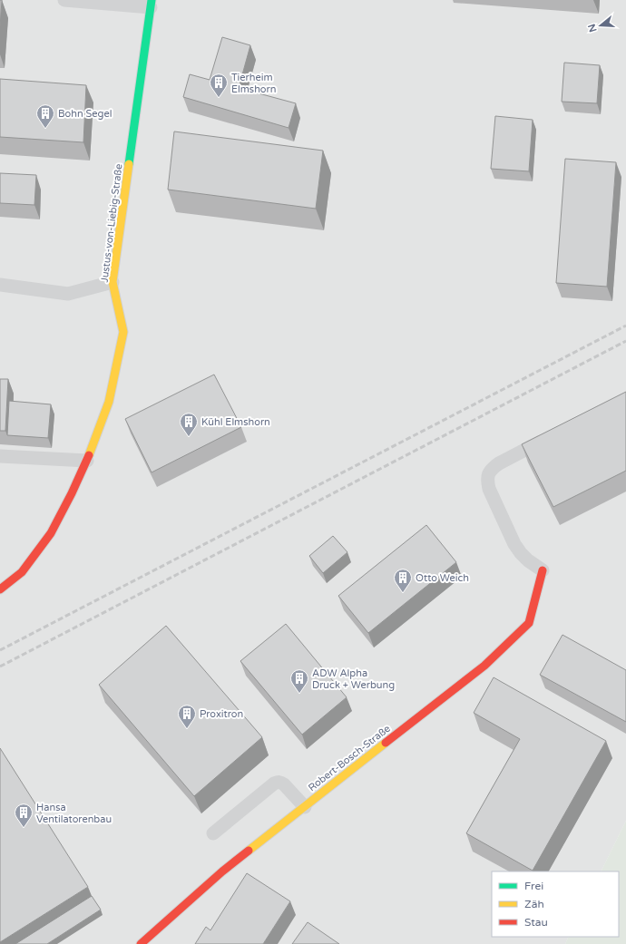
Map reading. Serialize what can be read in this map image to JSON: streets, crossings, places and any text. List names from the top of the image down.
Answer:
{
  "streets": {
    "street": ["Justus-von-Liebig-Straße", "Robert-Bosch-Straße"]
  },
  "places": {
    "building": [
      "Tierheim Elmshorn",
      "Bohn Segel",
      "Kühl Elmshorn",
      "Otto Weich",
      "ADW Alpha Druck + Werbung",
      "Proxitron",
      "Hansa Ventilatorenbau"
    ]
  },
  "legend": ["Frei", "Zäh", "Stau"],
  "north": "left"
}
